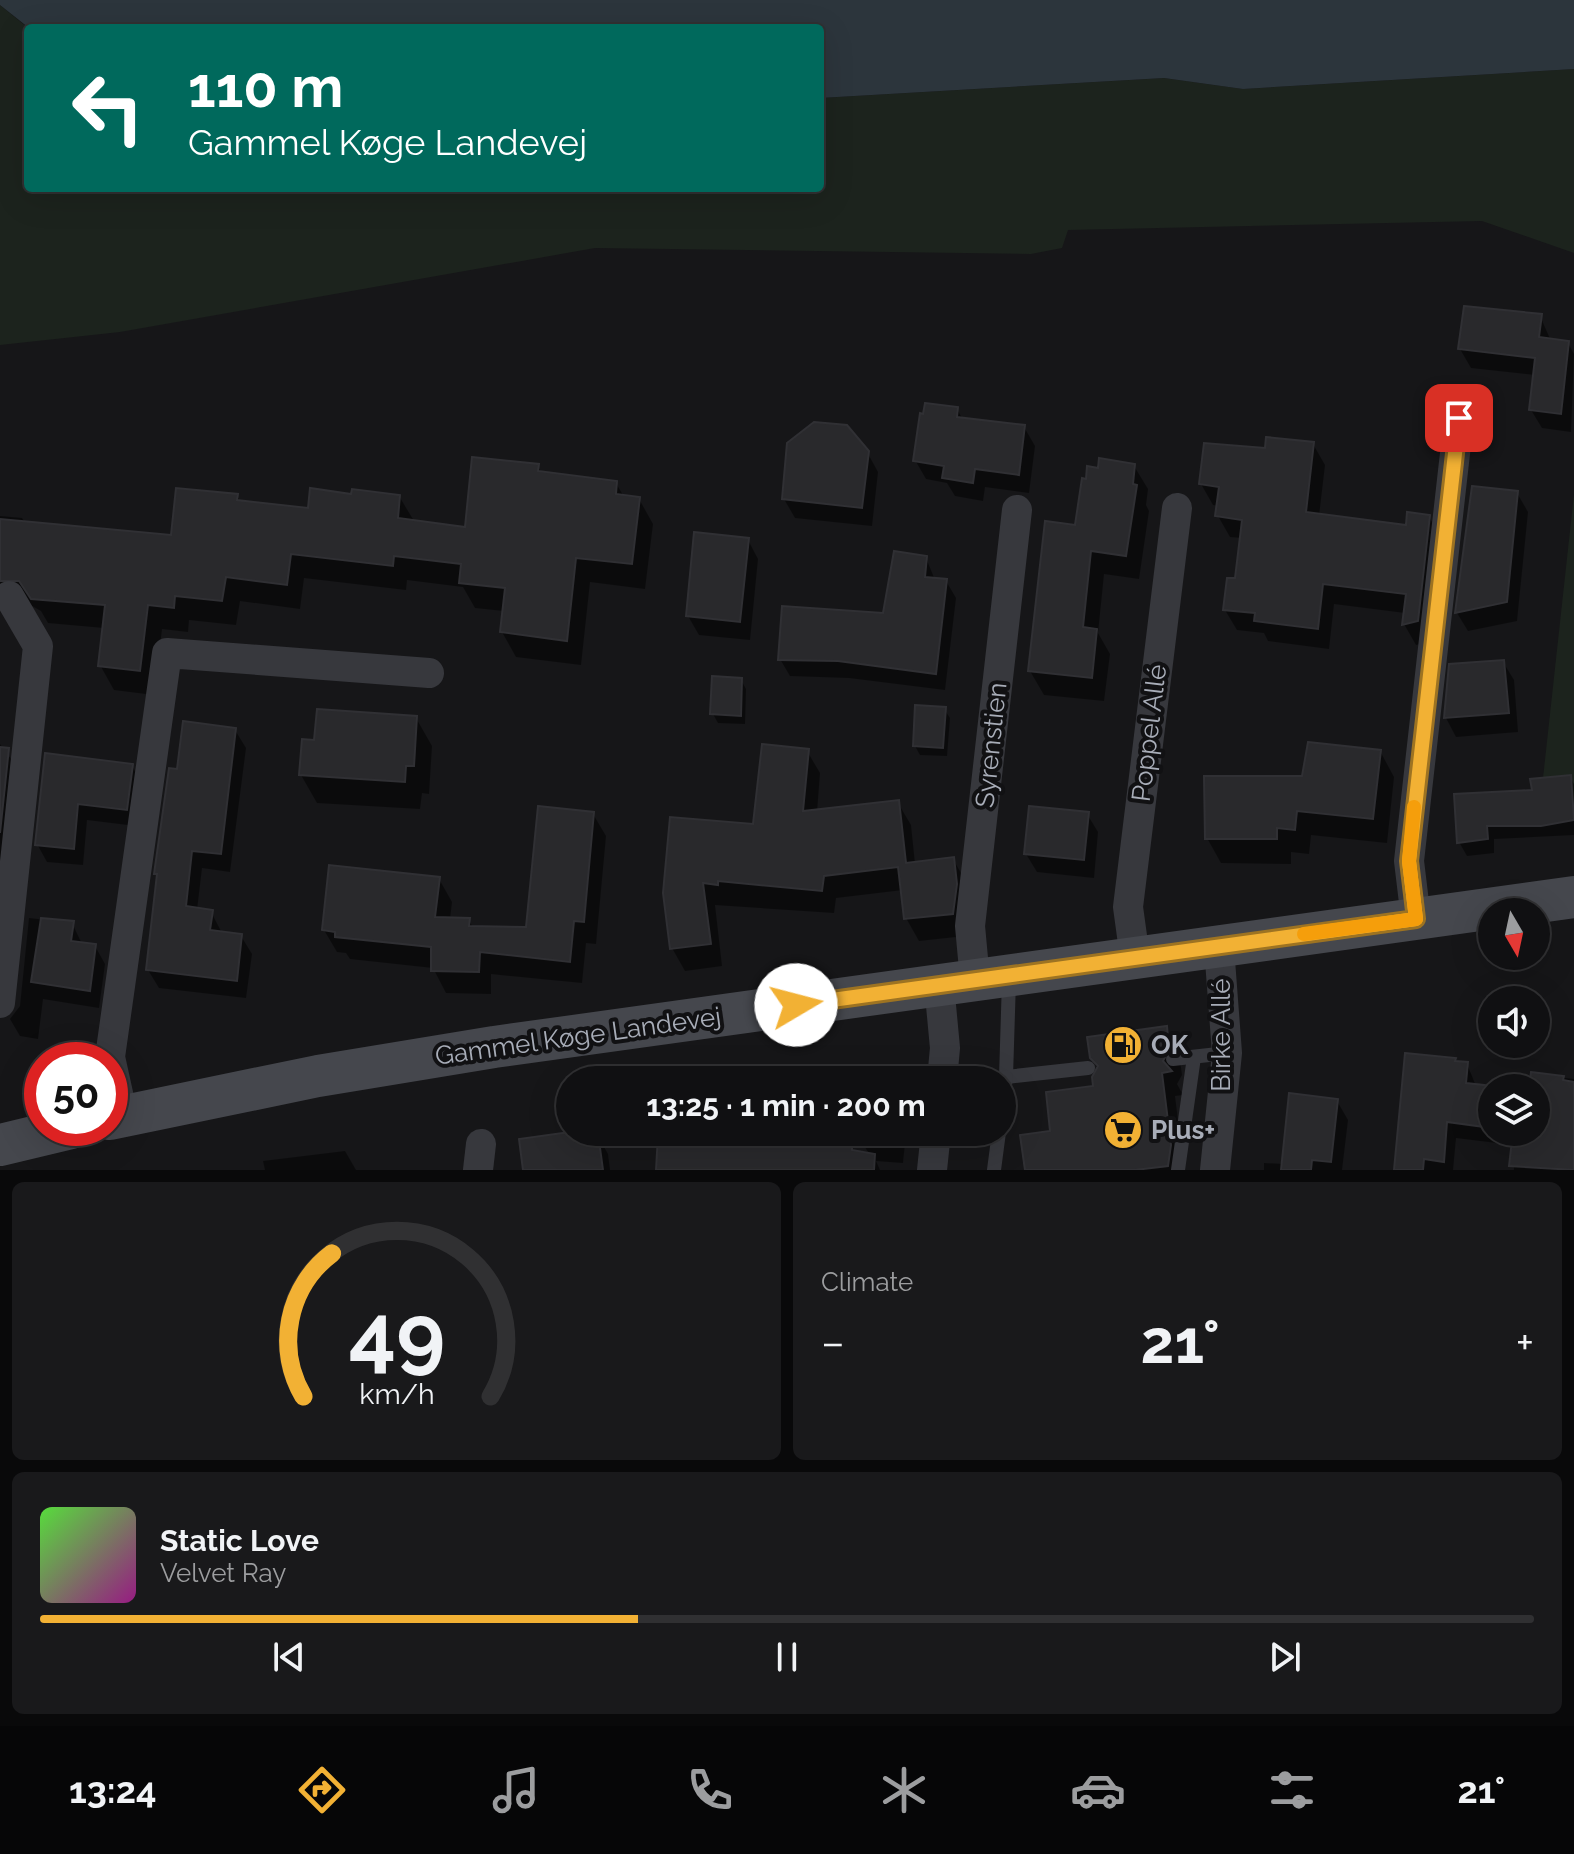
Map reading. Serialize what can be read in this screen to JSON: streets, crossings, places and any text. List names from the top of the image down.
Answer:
{
  "streets": {
    "main road": ["Gammel Køge Landevej"],
    "street": ["Poppel Allé", "Syrenstien", "Birke Allé"]
  },
  "crossings": [
    ["Poppel Allé", "Gammel Køge Landevej"],
    ["Syrenstien", "Gammel Køge Landevej"],
    ["Birke Allé", "Gammel Køge Landevej"]
  ],
  "places": {
    "fuel station": ["OK"],
    "supermarket": ["Plus+"]
  },
  "north": "bottom",
  "page": {
    "turn": ["110 m", "Gammel Køge Landevej"],
    "limit": "50",
    "trip": "13:25 · 1 min · 200 m",
    "tile": "Climate",
    "heat": ["−", "21°", "+"],
    "song": ["Static Love", "Velvet Ray"],
    "tabs": ["13:24", "21°"],
    "gauge": ["49", "km/h"]
  }
}
